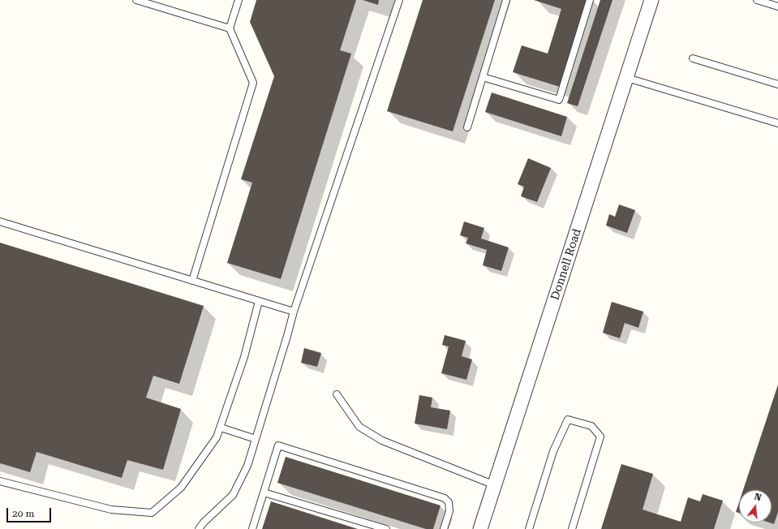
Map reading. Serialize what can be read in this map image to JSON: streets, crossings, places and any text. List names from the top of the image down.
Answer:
{
  "streets": {
    "street": ["Donnell Road"]
  },
  "scale_bar": "20 m",
  "north": "top"
}
